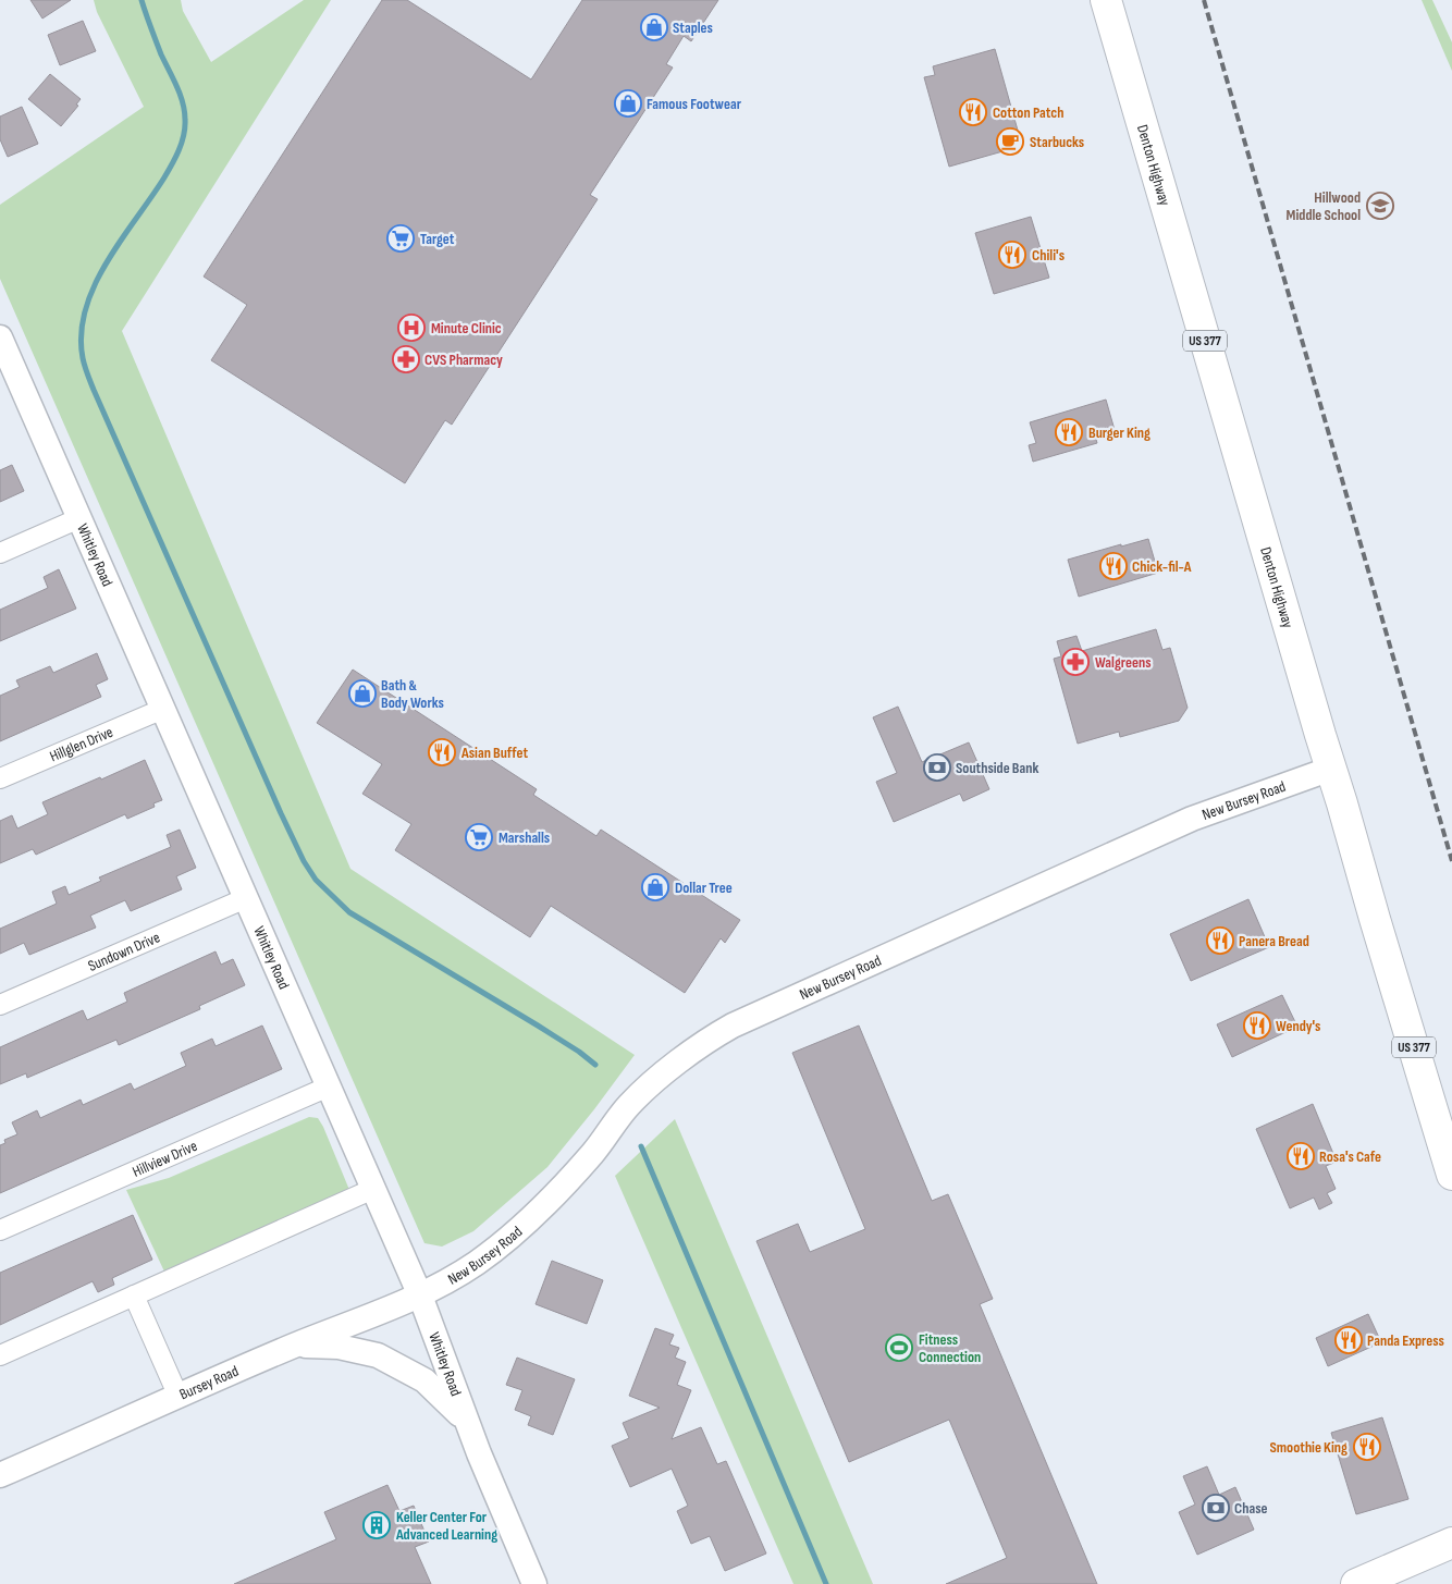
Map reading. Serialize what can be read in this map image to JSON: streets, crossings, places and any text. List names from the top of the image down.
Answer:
{
  "streets": {
    "main road": ["Denton Highway", "US 377"],
    "street": [
      "Whitley Road",
      "Hillglen Drive",
      "New Bursey Road",
      "Sundown Drive",
      "Hillview Drive",
      "Bursey Road"
    ]
  },
  "crossings": [
    ["Denton Highway", "New Bursey Road"],
    ["Whitley Road", "Hillglen Drive"],
    ["Whitley Road", "New Bursey Road"],
    ["Whitley Road", "Sundown Drive"],
    ["Whitley Road", "Hillview Drive"],
    ["Whitley Road", "Bursey Road"],
    ["New Bursey Road", "Bursey Road"]
  ],
  "places": {
    "shop": [
      "Staples",
      "Famous Footwear",
      "Bath & Body Works",
      "Dollar Tree"
    ],
    "restaurant": [
      "Cotton Patch",
      "Chili's",
      "Burger King",
      "Chick-fil-A",
      "Asian Buffet",
      "Panera Bread",
      "Wendy's",
      "Rosa's Cafe",
      "Panda Express",
      "Smoothie King"
    ],
    "cafe": ["Starbucks"],
    "school or university": ["Hillwood Middle School"],
    "supermarket": ["Target", "Marshalls"],
    "hospital": ["Minute Clinic"],
    "pharmacy": ["CVS Pharmacy", "Walgreens"],
    "bank": ["Southside Bank", "Chase"],
    "sports": ["Fitness Connection"],
    "building": ["Keller Center For Advanced Learning"]
  }
}
